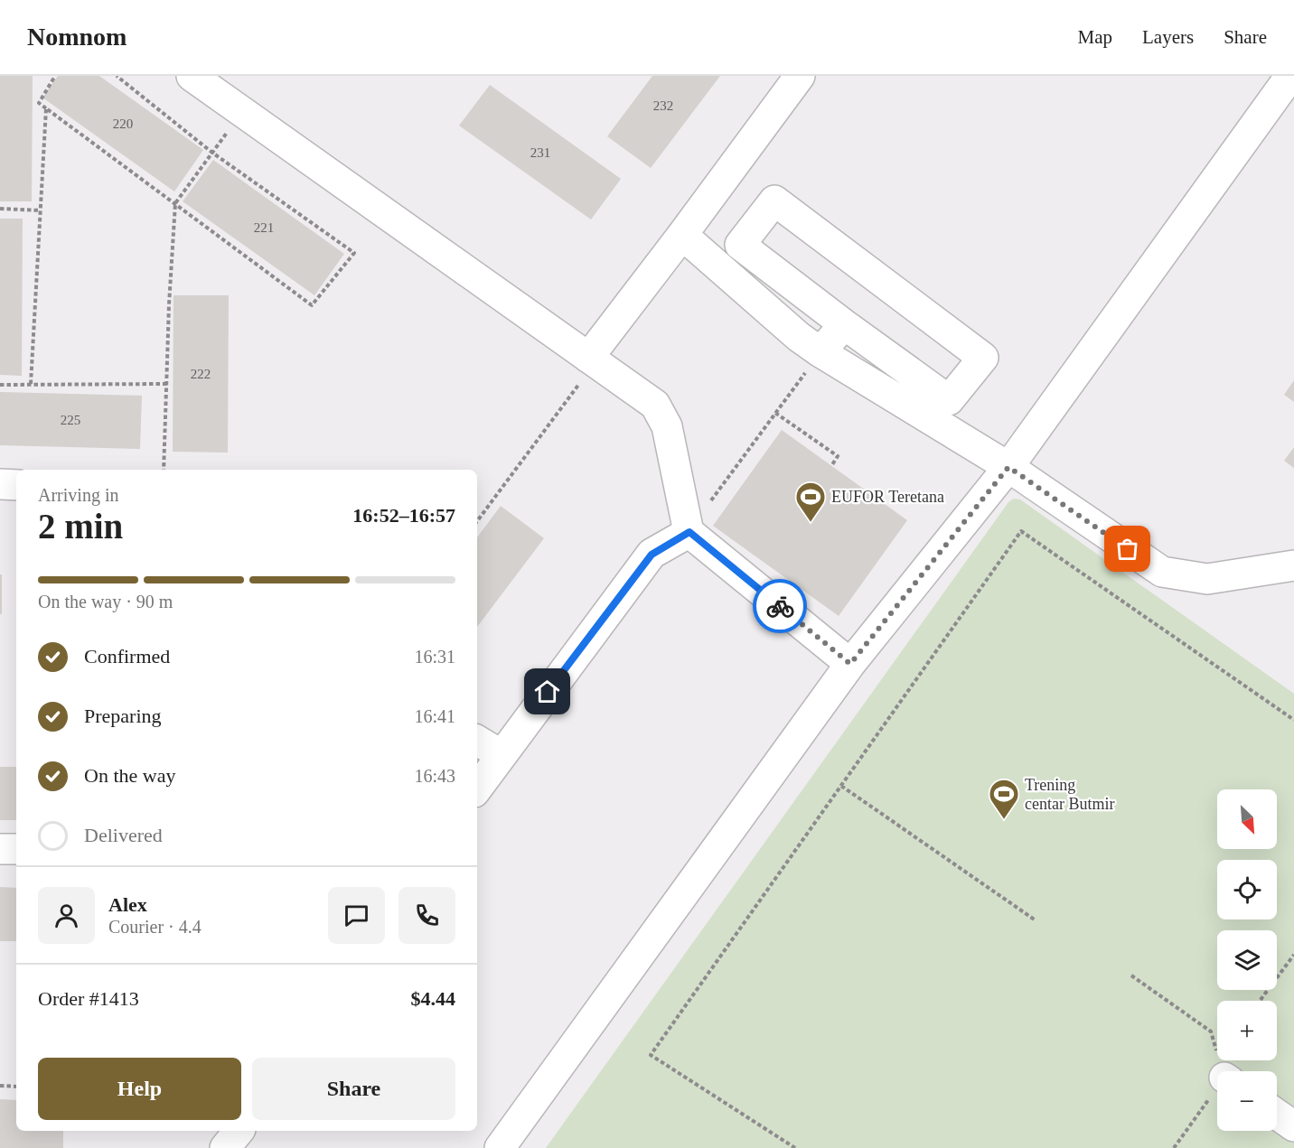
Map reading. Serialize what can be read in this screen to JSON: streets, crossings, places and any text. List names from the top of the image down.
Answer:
{
  "places": {
    "sports": ["EUFOR Teretana", "Trening centar Butmir"]
  },
  "house_numbers": [
    "232",
    "220",
    "231",
    "221",
    "222",
    "225"
  ],
  "north": "bottom right",
  "page": {
    "header": "Nomnom",
    "nav": ["Map", "Layers", "Share"],
    "heading": ["2 min", "Arriving in", "16:52–16:57"],
    "panel": [
      "Alex",
      "Courier · 4.4",
      "Order #1413",
      "$4.44"
    ],
    "bar": "On the way · 90 m",
    "list": [
      ["Confirmed", "16:31"],
      ["Preparing", "16:41"],
      ["On the way", "16:43"],
      "Delivered"
    ],
    "map_buttons": ["+", "−"],
    "buttons": ["Help", "Share"]
  }
}
